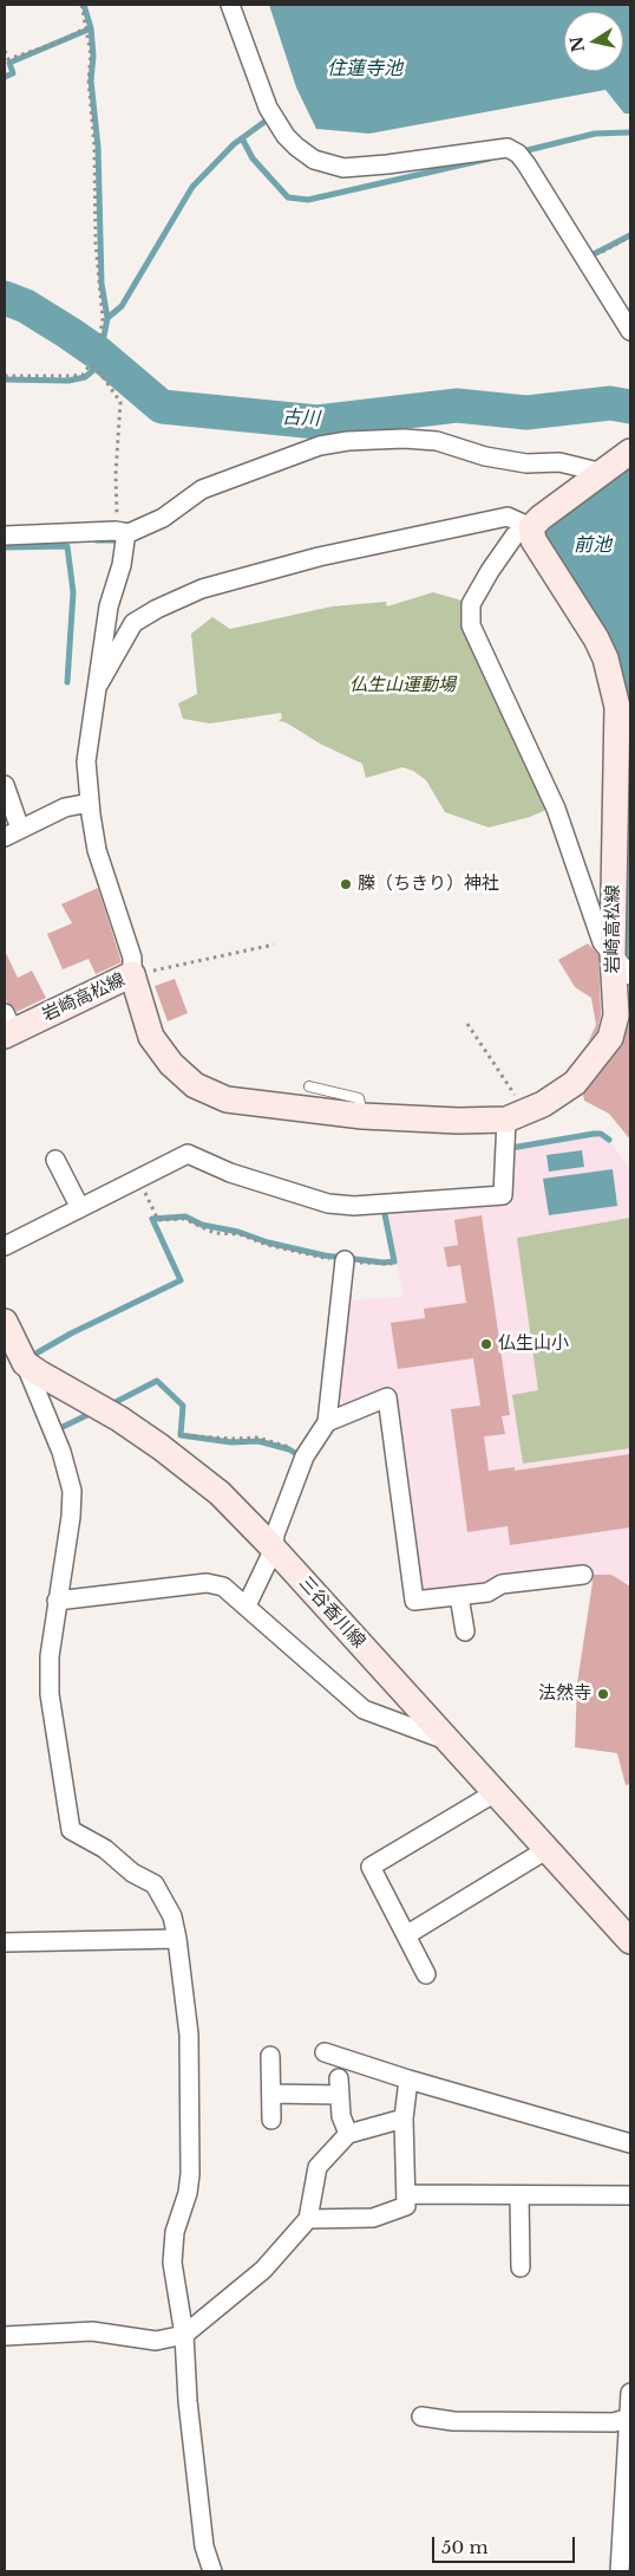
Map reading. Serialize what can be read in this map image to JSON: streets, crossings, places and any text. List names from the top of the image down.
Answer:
{
  "streets": {
    "main road": ["岩崎高松線", "三谷香川線"]
  },
  "water": ["住蓮寺池", "古川", "前池"],
  "parks": ["仏生山運動場"],
  "places": ["榺（ちきり）神社", "仏生山小", "法然寺"],
  "scale_bar": "50 m",
  "north": "left"
}
